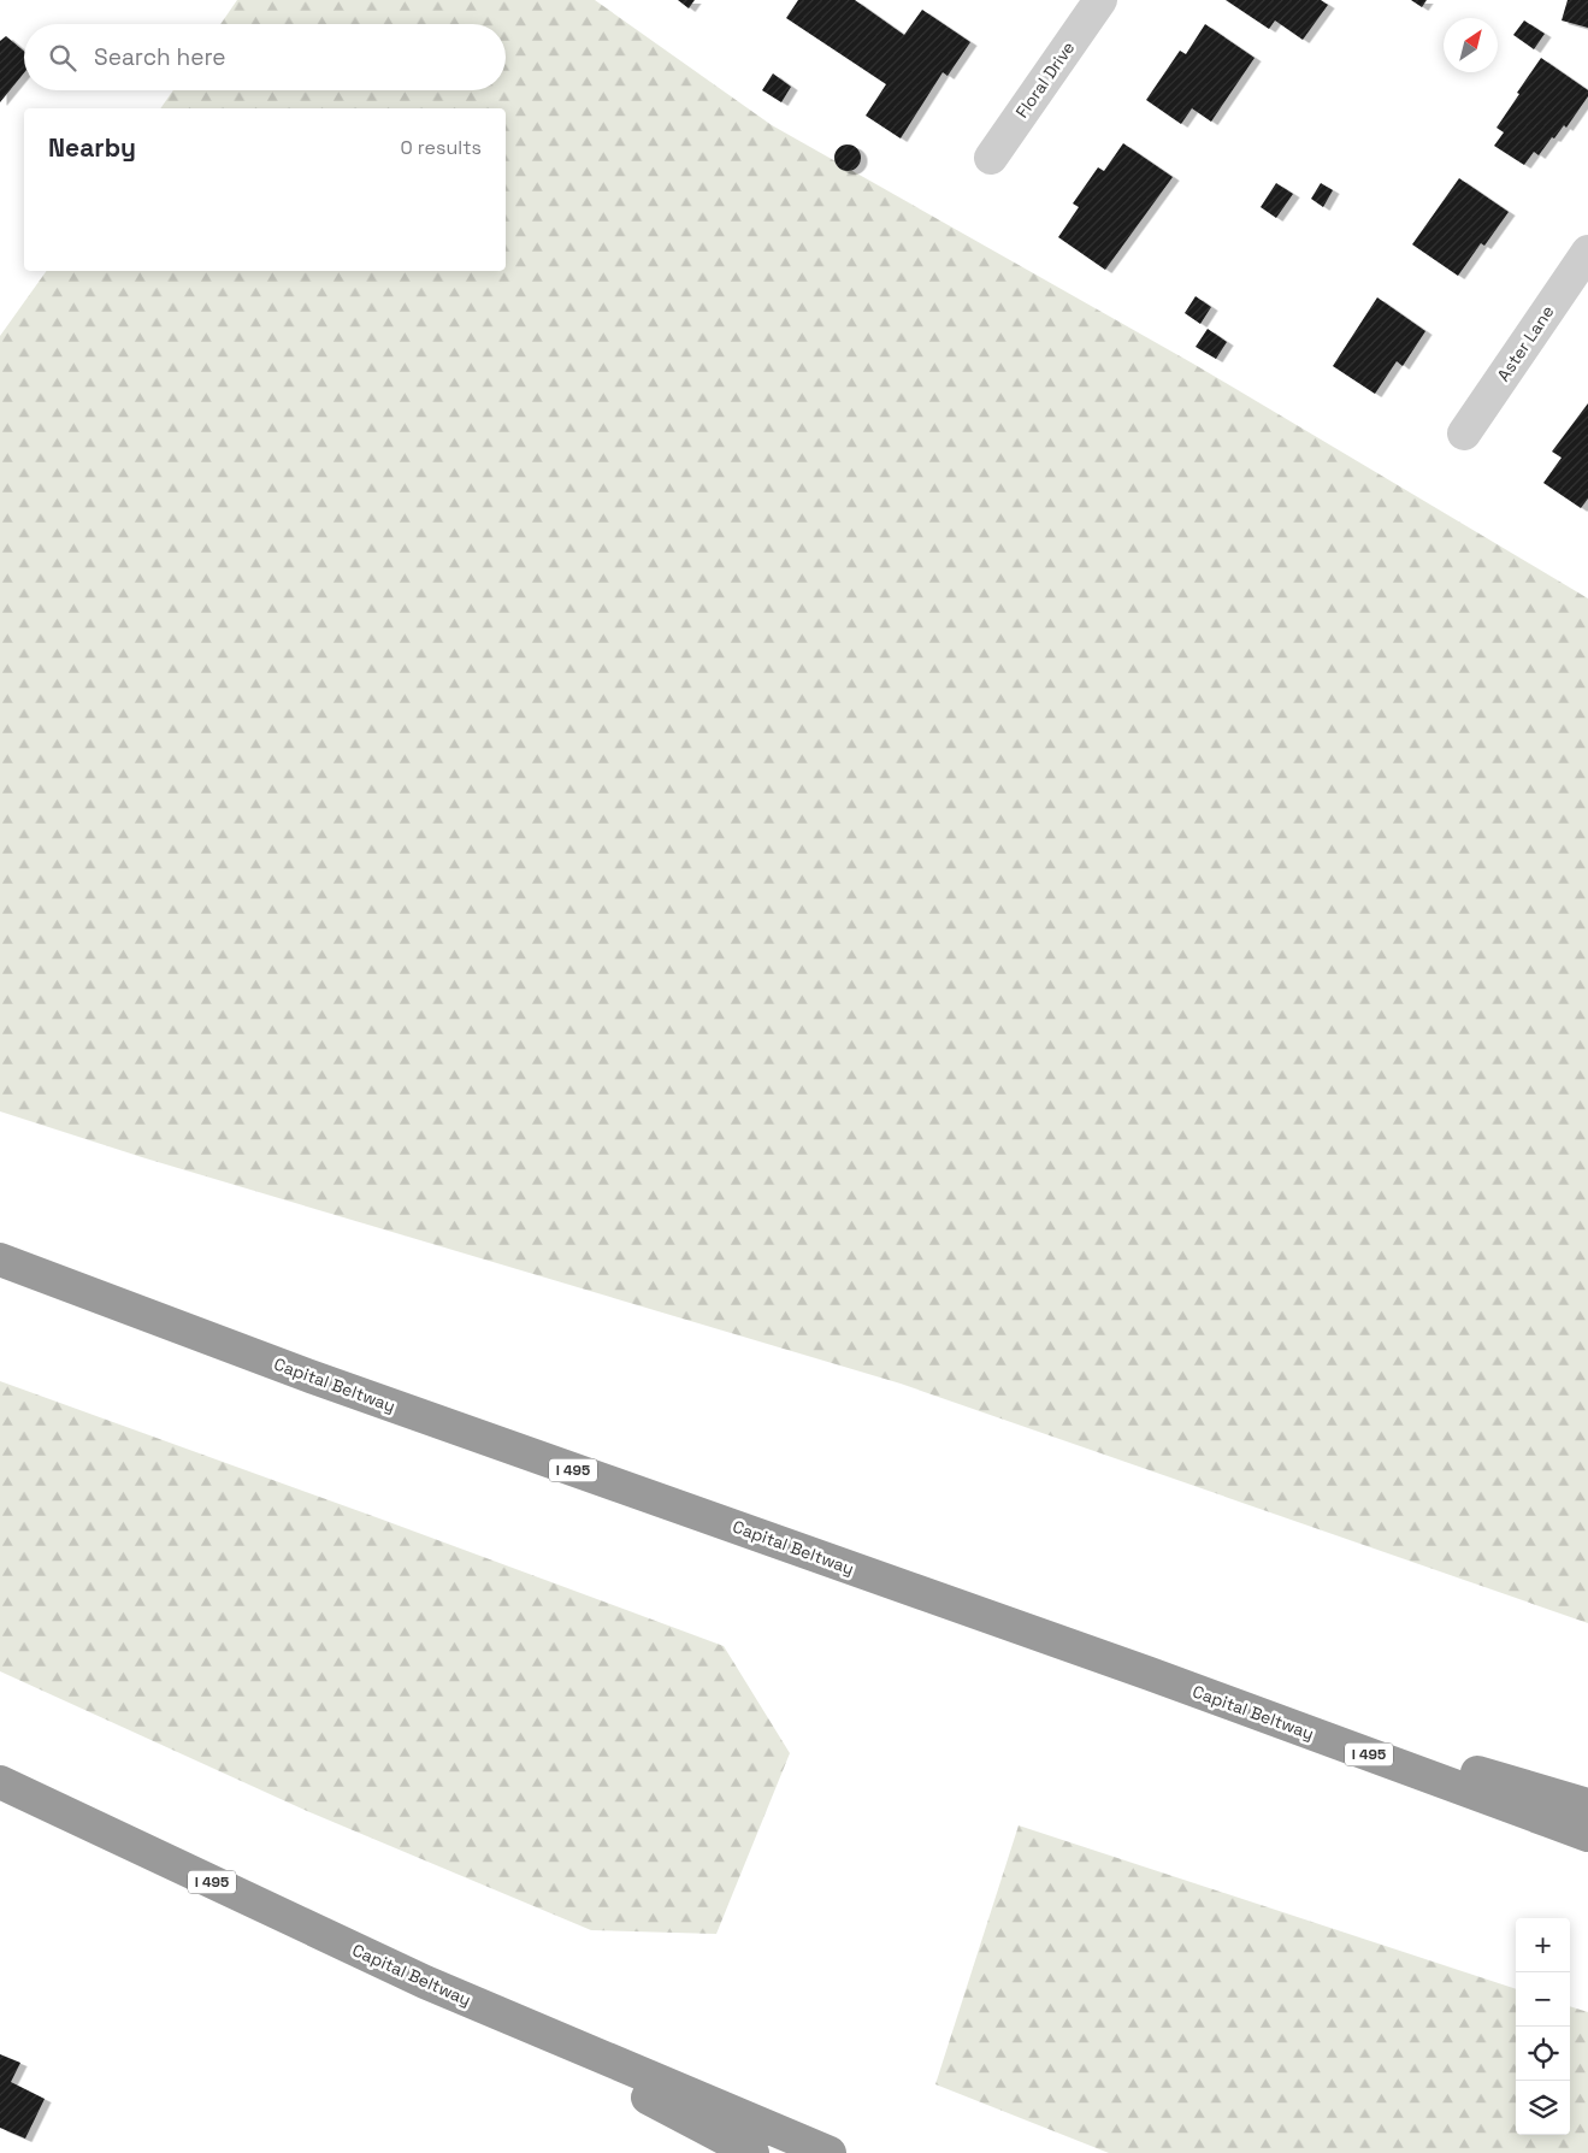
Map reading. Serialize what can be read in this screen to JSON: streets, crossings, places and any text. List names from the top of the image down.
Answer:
{
  "streets": {
    "highway": ["Capital Beltway", "I 495"],
    "street": ["Floral Drive", "Aster Lane"]
  },
  "north": "top right",
  "page": {
    "search": "Search here",
    "heading": ["Nearby", "0 results"],
    "map_buttons": ["+", "−"]
  }
}
